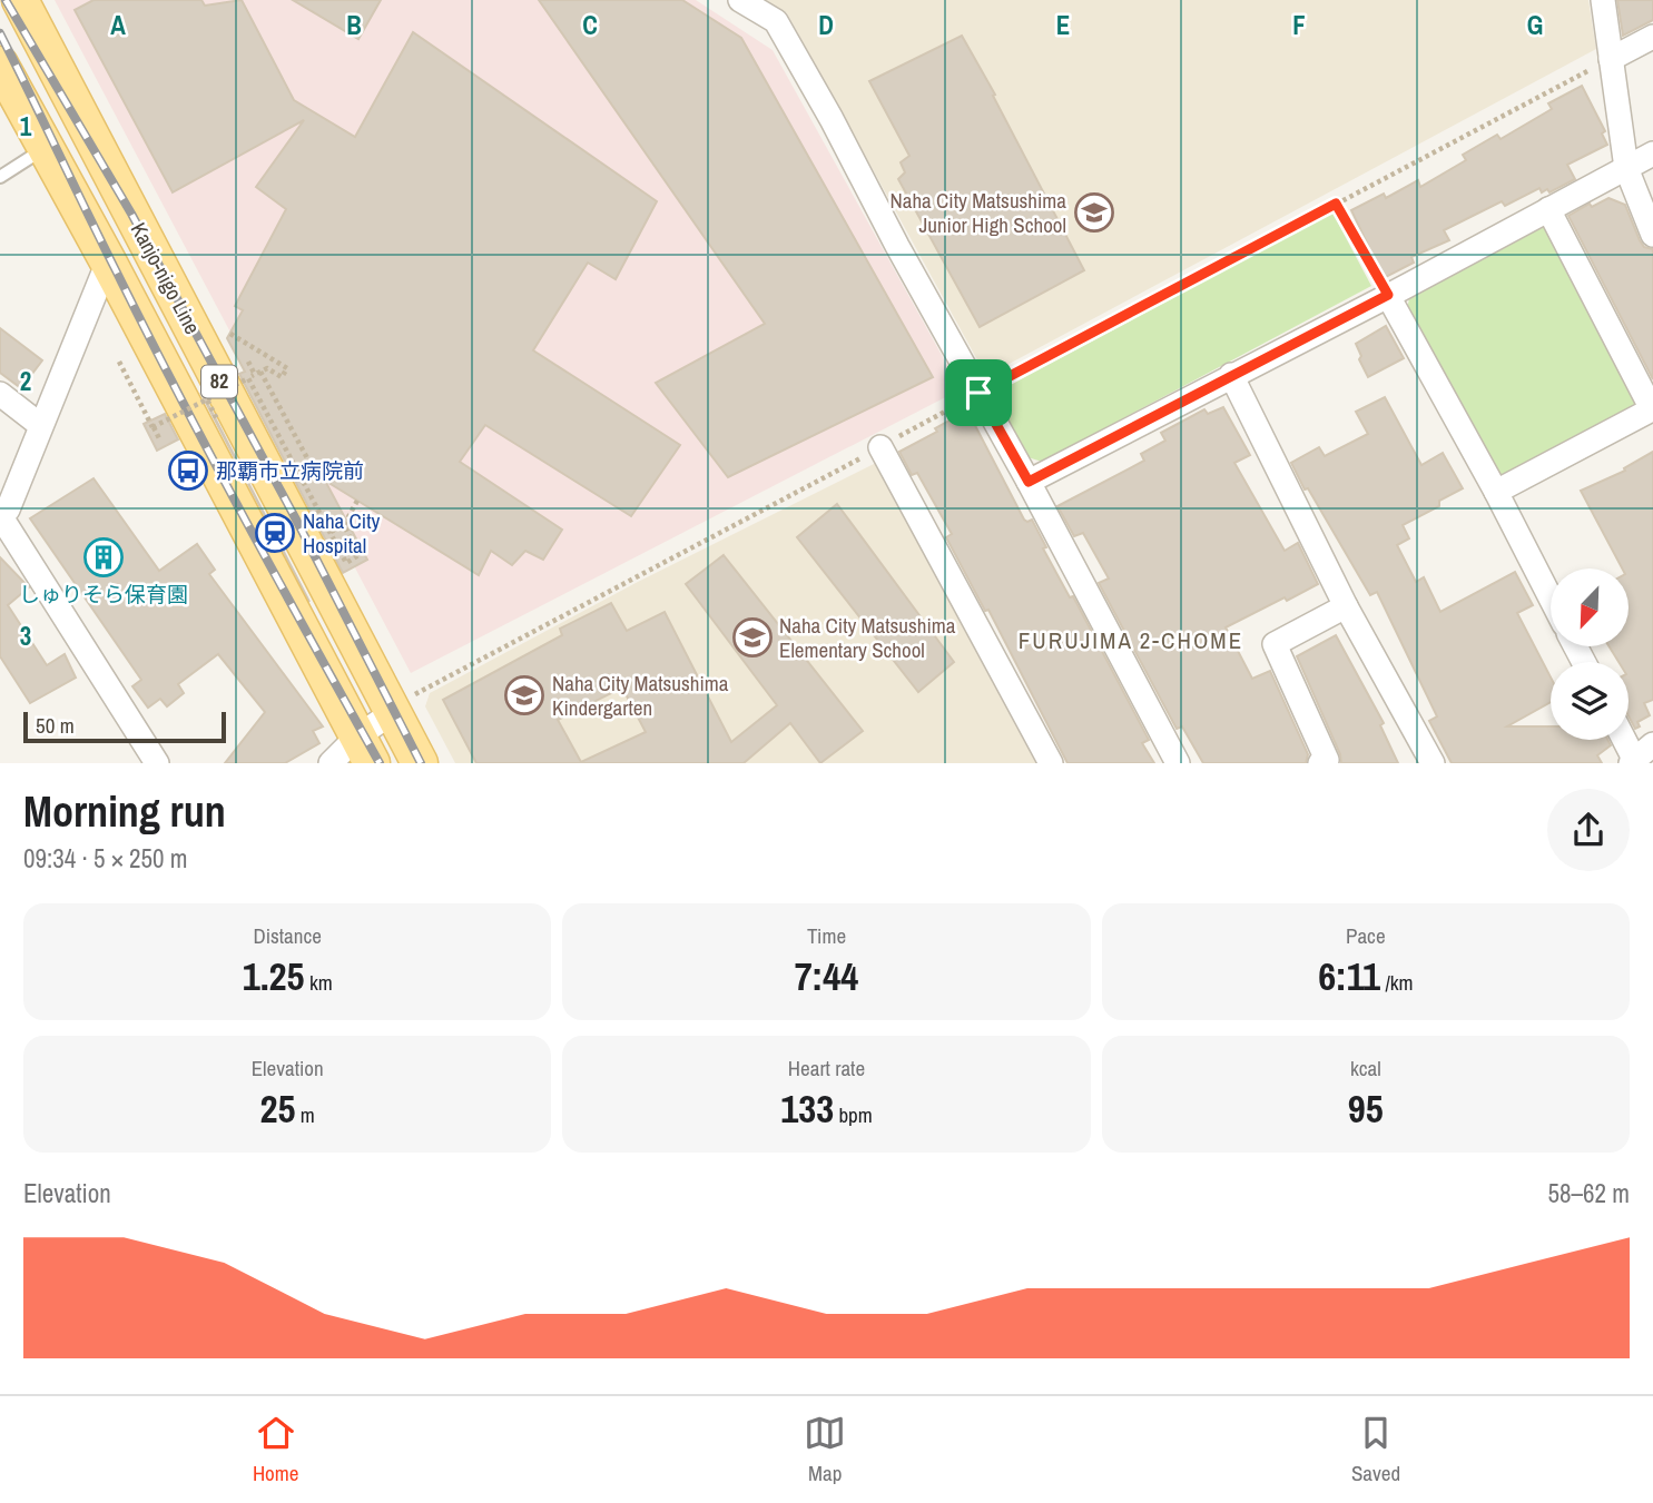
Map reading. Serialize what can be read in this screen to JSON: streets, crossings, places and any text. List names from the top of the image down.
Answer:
{
  "streets": {
    "main road": ["Kanjo-nigo Line", "82"]
  },
  "districts": ["FURUJIMA 2-CHOME"],
  "places": {
    "school or university": ["Naha City Matsushima Junior High School", "Naha City Matsushima Elementary School", "Naha City Matsushima Kindergarten"],
    "bus stop": ["那覇市立病院前"],
    "station": ["Naha City Hospital"],
    "building": ["しゅりそら保育園"]
  },
  "scale_bar": "50 m",
  "north": "bottom left",
  "page": {
    "scale": "50 m",
    "heading": ["Morning run", "09:34 · 5 × 250 m"],
    "stats": [
      ["Distance", "1.25 km"],
      ["Time", "7:44"],
      ["Pace", "6:11 /km"],
      ["Elevation", "25 m"],
      ["Heart rate", "133 bpm"],
      ["kcal", "95"]
    ],
    "chart": ["Elevation", "58–62 m"],
    "tabs": ["Home", "Map", "Saved"]
  },
  "grid": {
    "columns": [
      "A",
      "B",
      "C",
      "D",
      "E",
      "F",
      "G"
    ],
    "rows": ["1", "2", "3"]
  }
}
